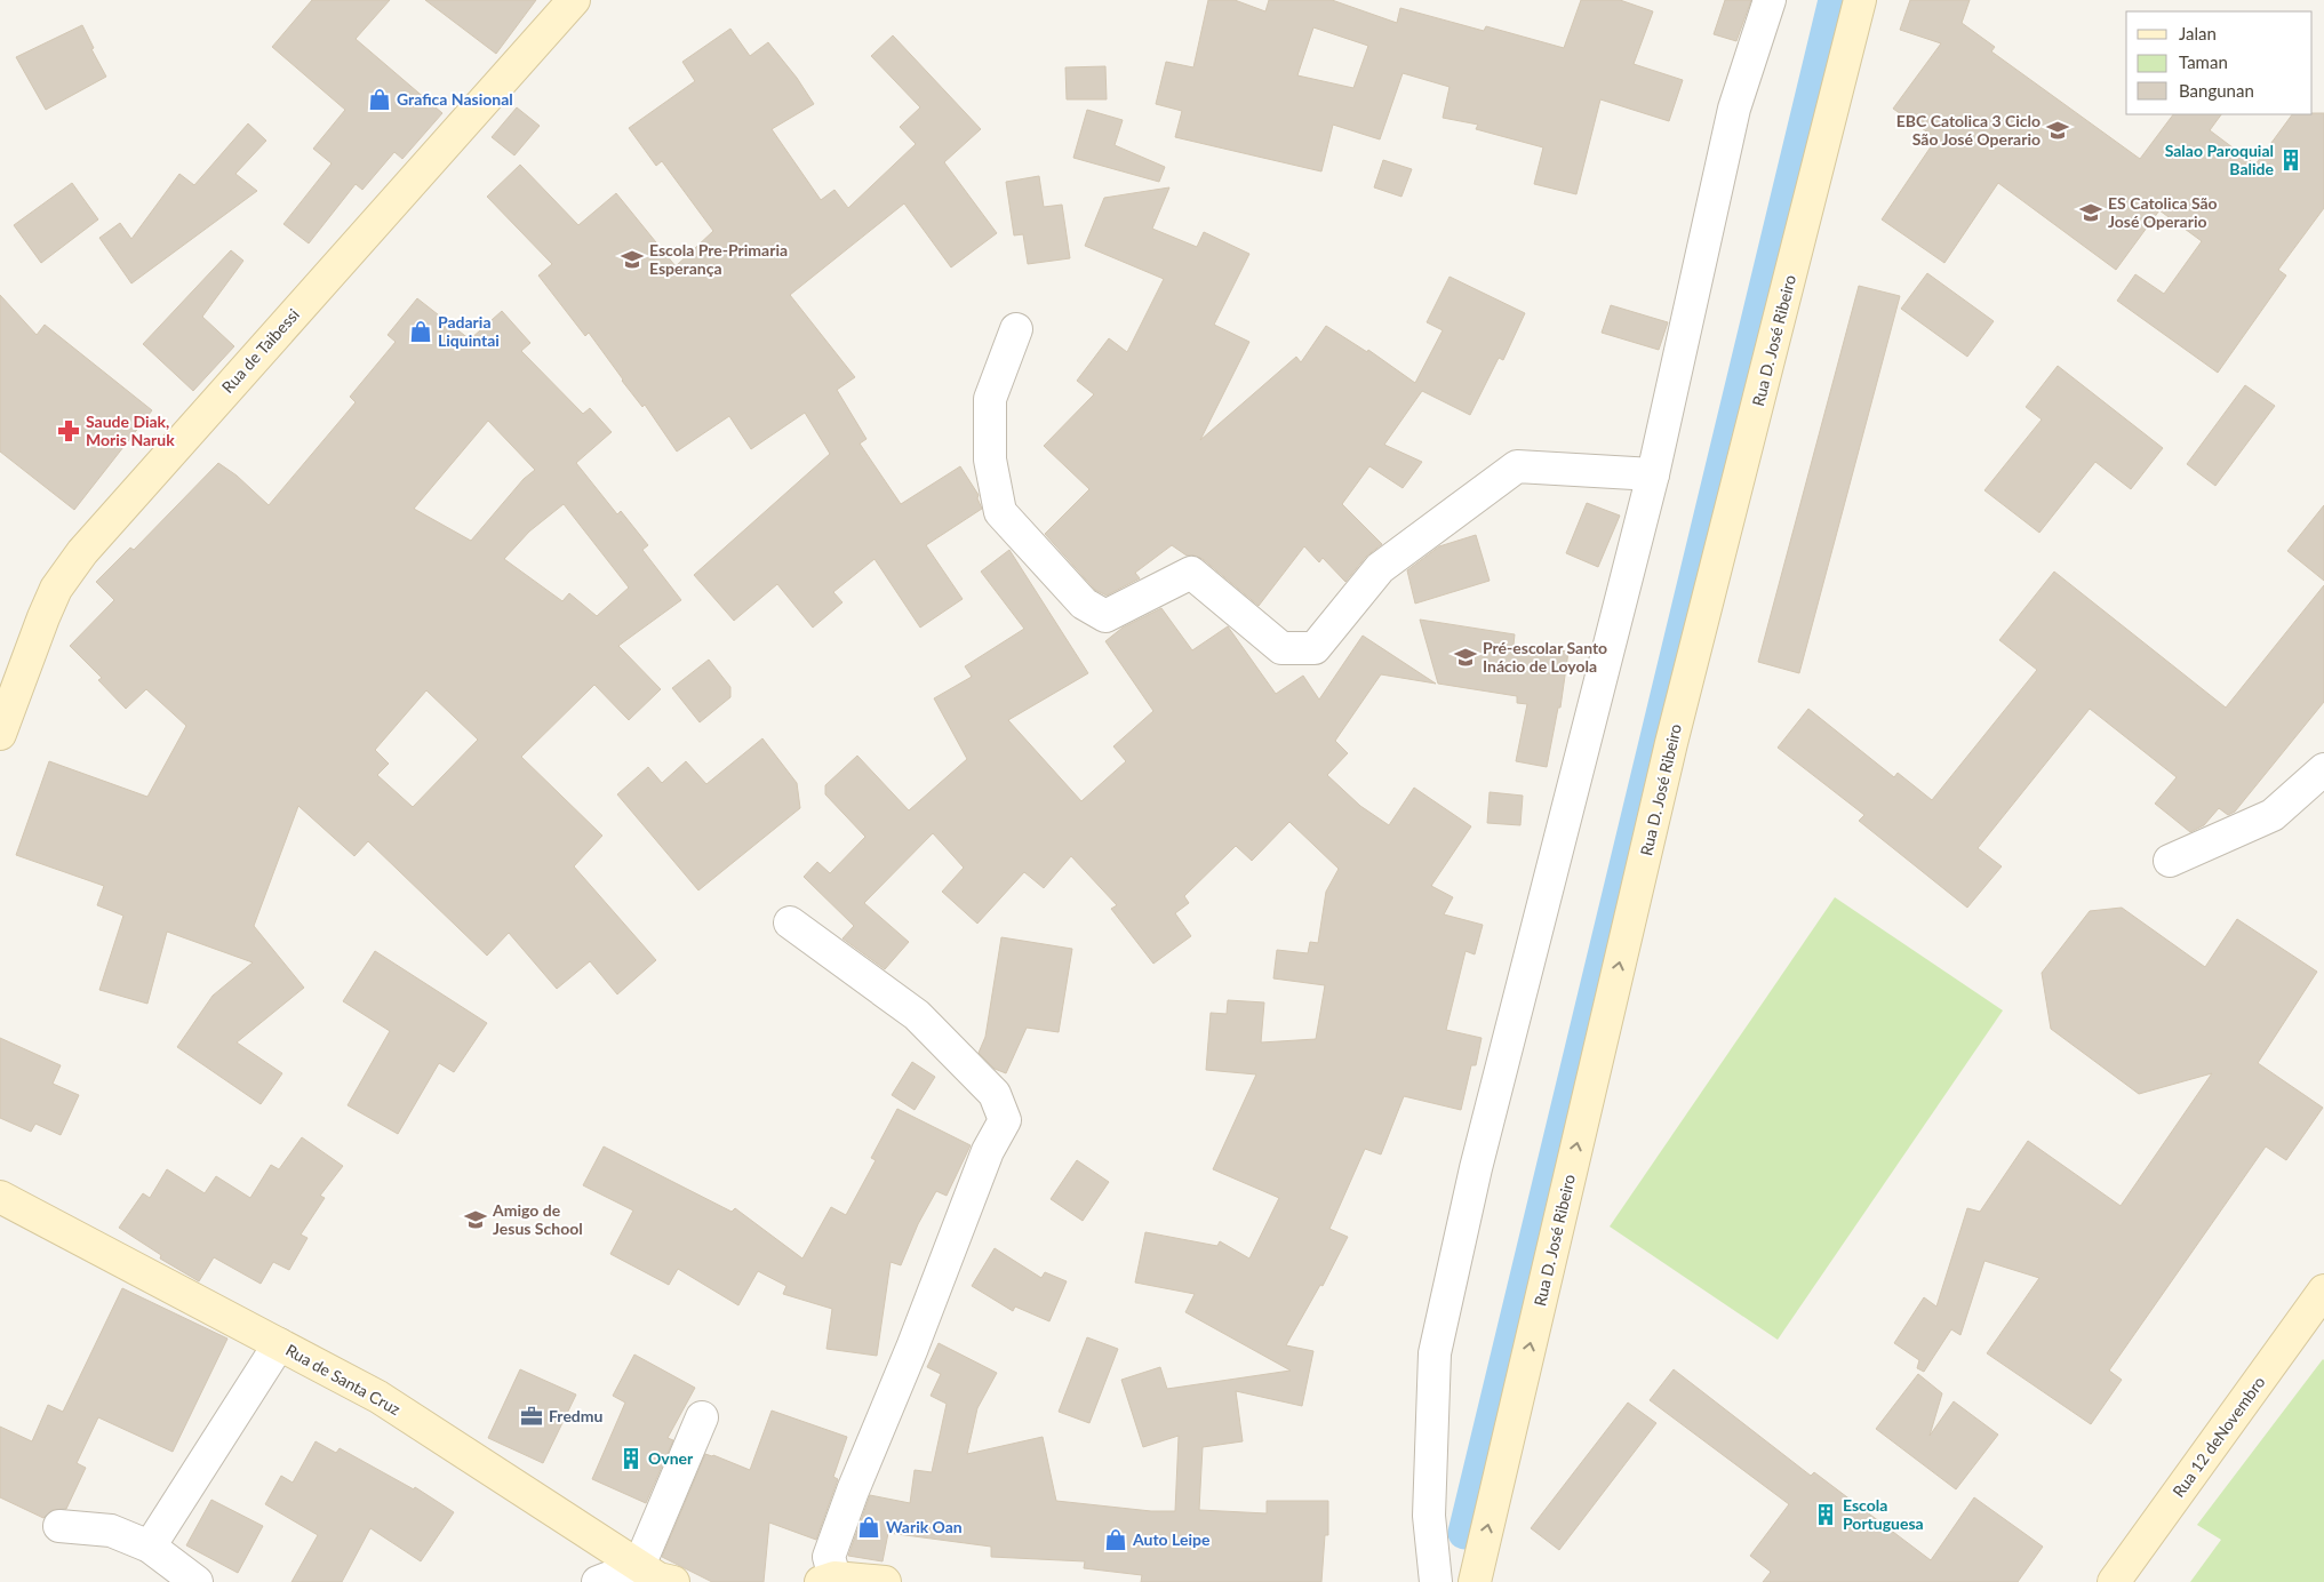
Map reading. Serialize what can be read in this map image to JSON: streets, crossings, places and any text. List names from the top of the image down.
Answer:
{
  "streets": {
    "street": [
      "Rua D. José Ribeiro",
      "Rua de Taibessi",
      "Rua de Santa Cruz",
      "Rua 12 deNovembro"
    ]
  },
  "places": {
    "shop": [
      "Grafica Nasional",
      "Padaria Liquintai",
      "Warik Oan",
      "Auto Leipe"
    ],
    "school or university": [
      "EBC Catolica 3 Ciclo São José Operario",
      "ES Catolica São José Operario",
      "Escola Pre-Primaria Esperança",
      "Pré-escolar Santo Inácio de Loyola",
      "Amigo de Jesus School"
    ],
    "building": ["Salao Paroquial Balide", "Ovner", "Escola Portuguesa"],
    "pharmacy": ["Saude Diak, Moris Naruk"],
    "office": ["Fredmu"]
  },
  "legend": ["Jalan", "Taman", "Bangunan"]
}
